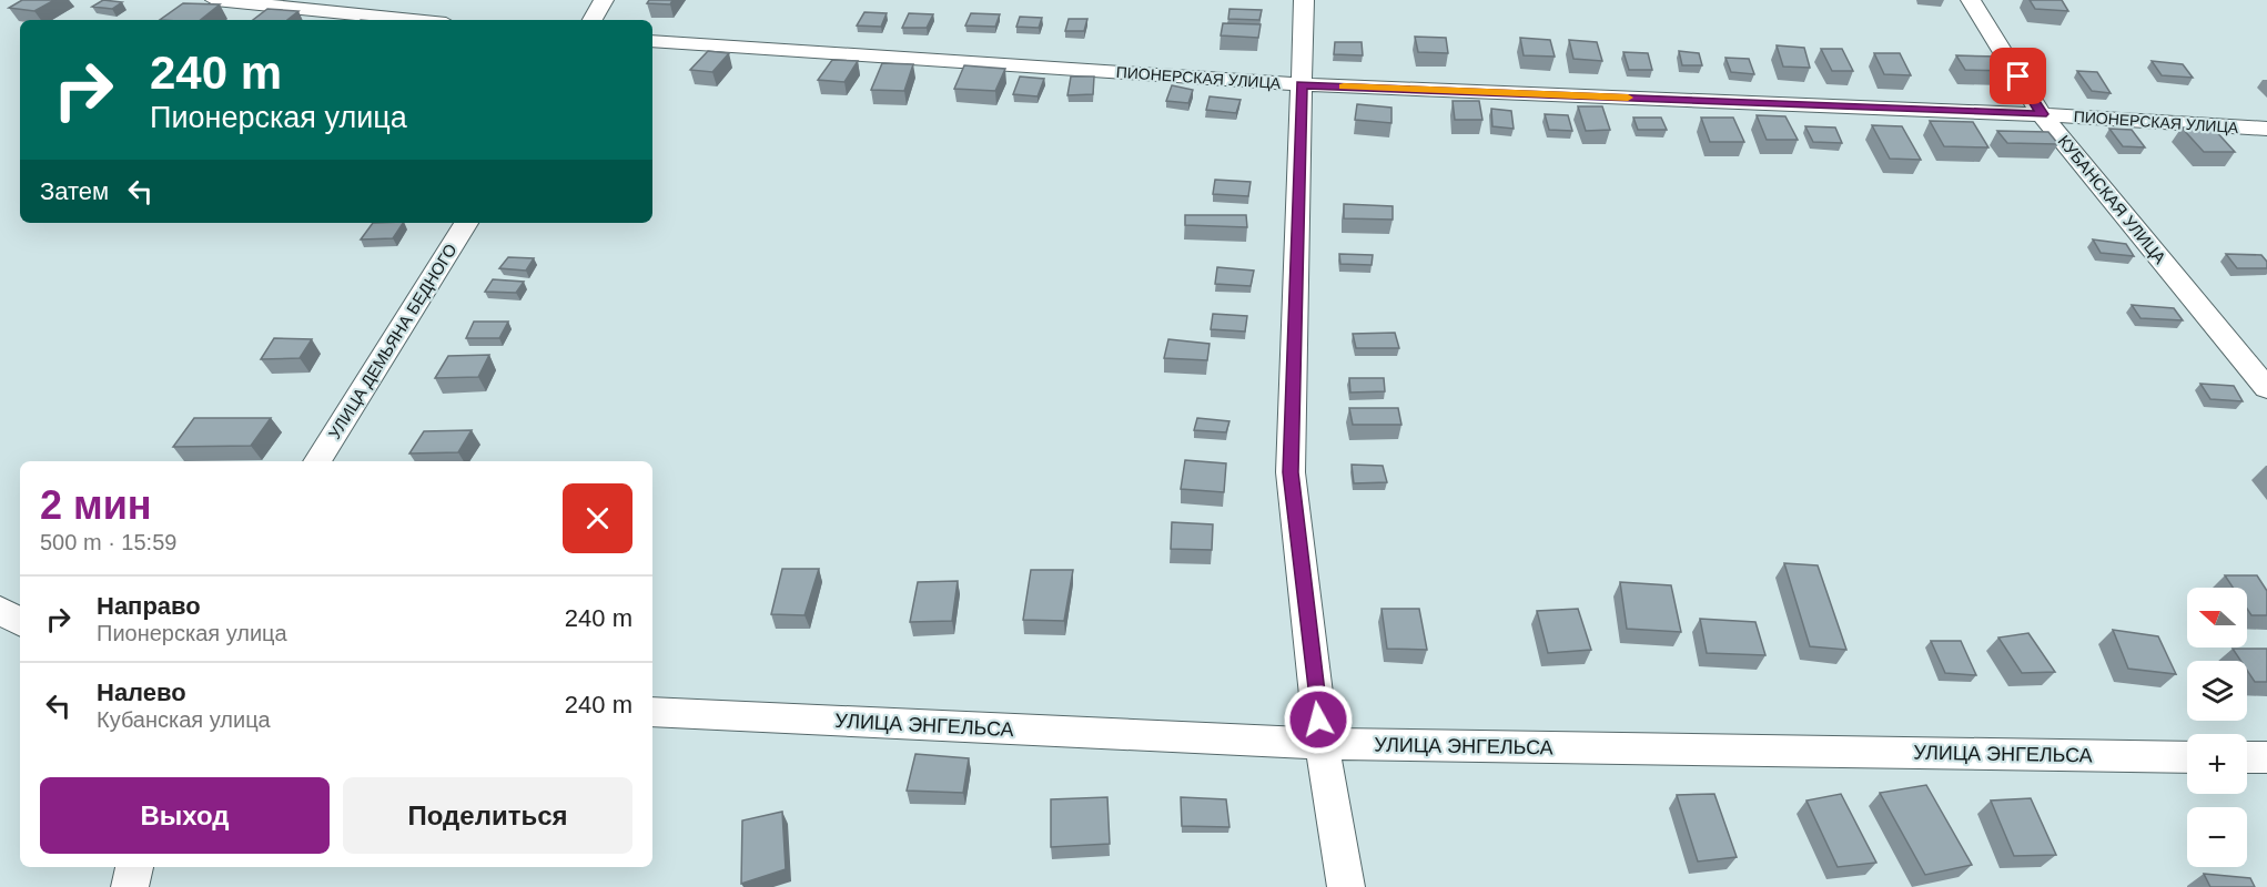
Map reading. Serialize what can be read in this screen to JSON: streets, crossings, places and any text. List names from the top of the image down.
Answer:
{
  "streets": {
    "street": [
      "ПИОНЕРСКАЯ УЛИЦА",
      "КУБАНСКАЯ УЛИЦА",
      "УЛИЦА ДЕМЬЯНА БЕДНОГО",
      "УЛИЦА ЭНГЕЛЬСА"
    ]
  },
  "crossings": [
    ["ПИОНЕРСКАЯ УЛИЦА", "КУБАНСКАЯ УЛИЦА"]
  ],
  "north": "left",
  "page": {
    "turn": ["240 m", "Пионерская улица"],
    "then": "Затем",
    "heading": ["2 мин", "500 m · 15:59"],
    "list": [
      {
        "name": "Направо",
        "note": "Пионерская улица",
        "value": "240 m"
      },
      {
        "name": "Налево",
        "note": "Кубанская улица",
        "value": "240 m"
      }
    ],
    "map_buttons": ["+", "−"],
    "buttons": ["Выход", "Поделиться"]
  }
}
